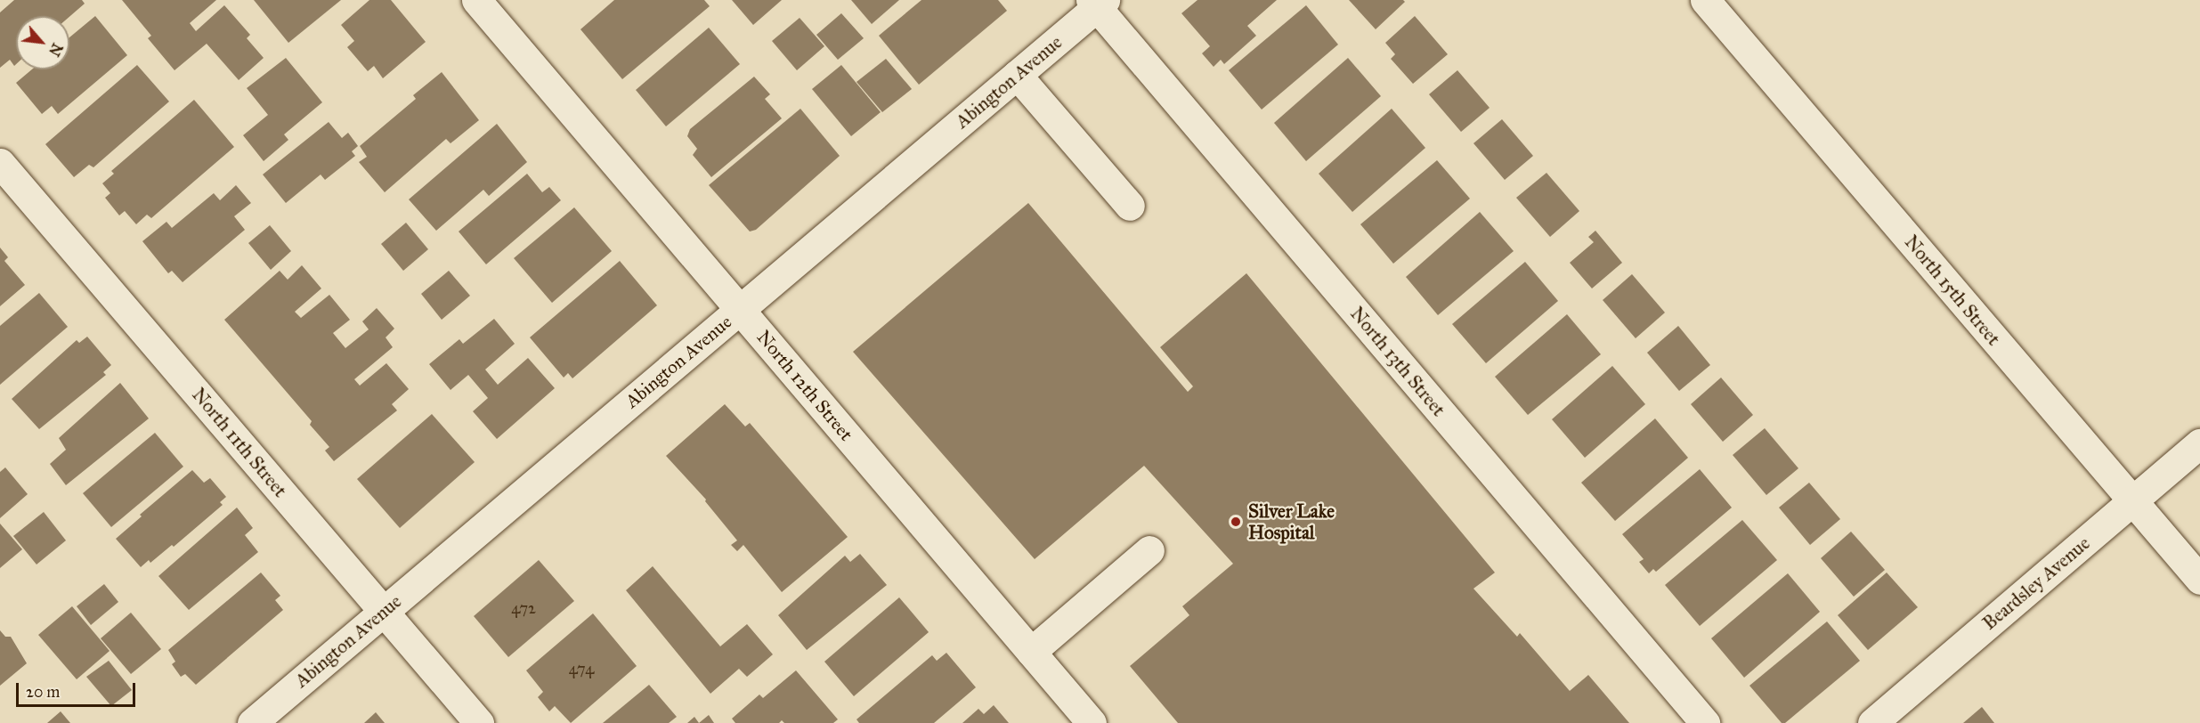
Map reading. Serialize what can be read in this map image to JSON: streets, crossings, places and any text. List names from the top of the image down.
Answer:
{
  "streets": {
    "street": [
      "Abington Avenue",
      "North 15th Street",
      "North 13th Street",
      "North 12th Street",
      "North 11th Street",
      "Beardsley Avenue"
    ]
  },
  "crossings": [
    ["Abington Avenue", "North 13th Street"],
    ["Abington Avenue", "North 12th Street"],
    ["Abington Avenue", "North 11th Street"],
    ["North 15th Street", "Beardsley Avenue"]
  ],
  "places": ["Silver Lake Hospital"],
  "house_numbers": ["472", "474"],
  "scale_bar": "20 m",
  "north": "bottom right"
}
